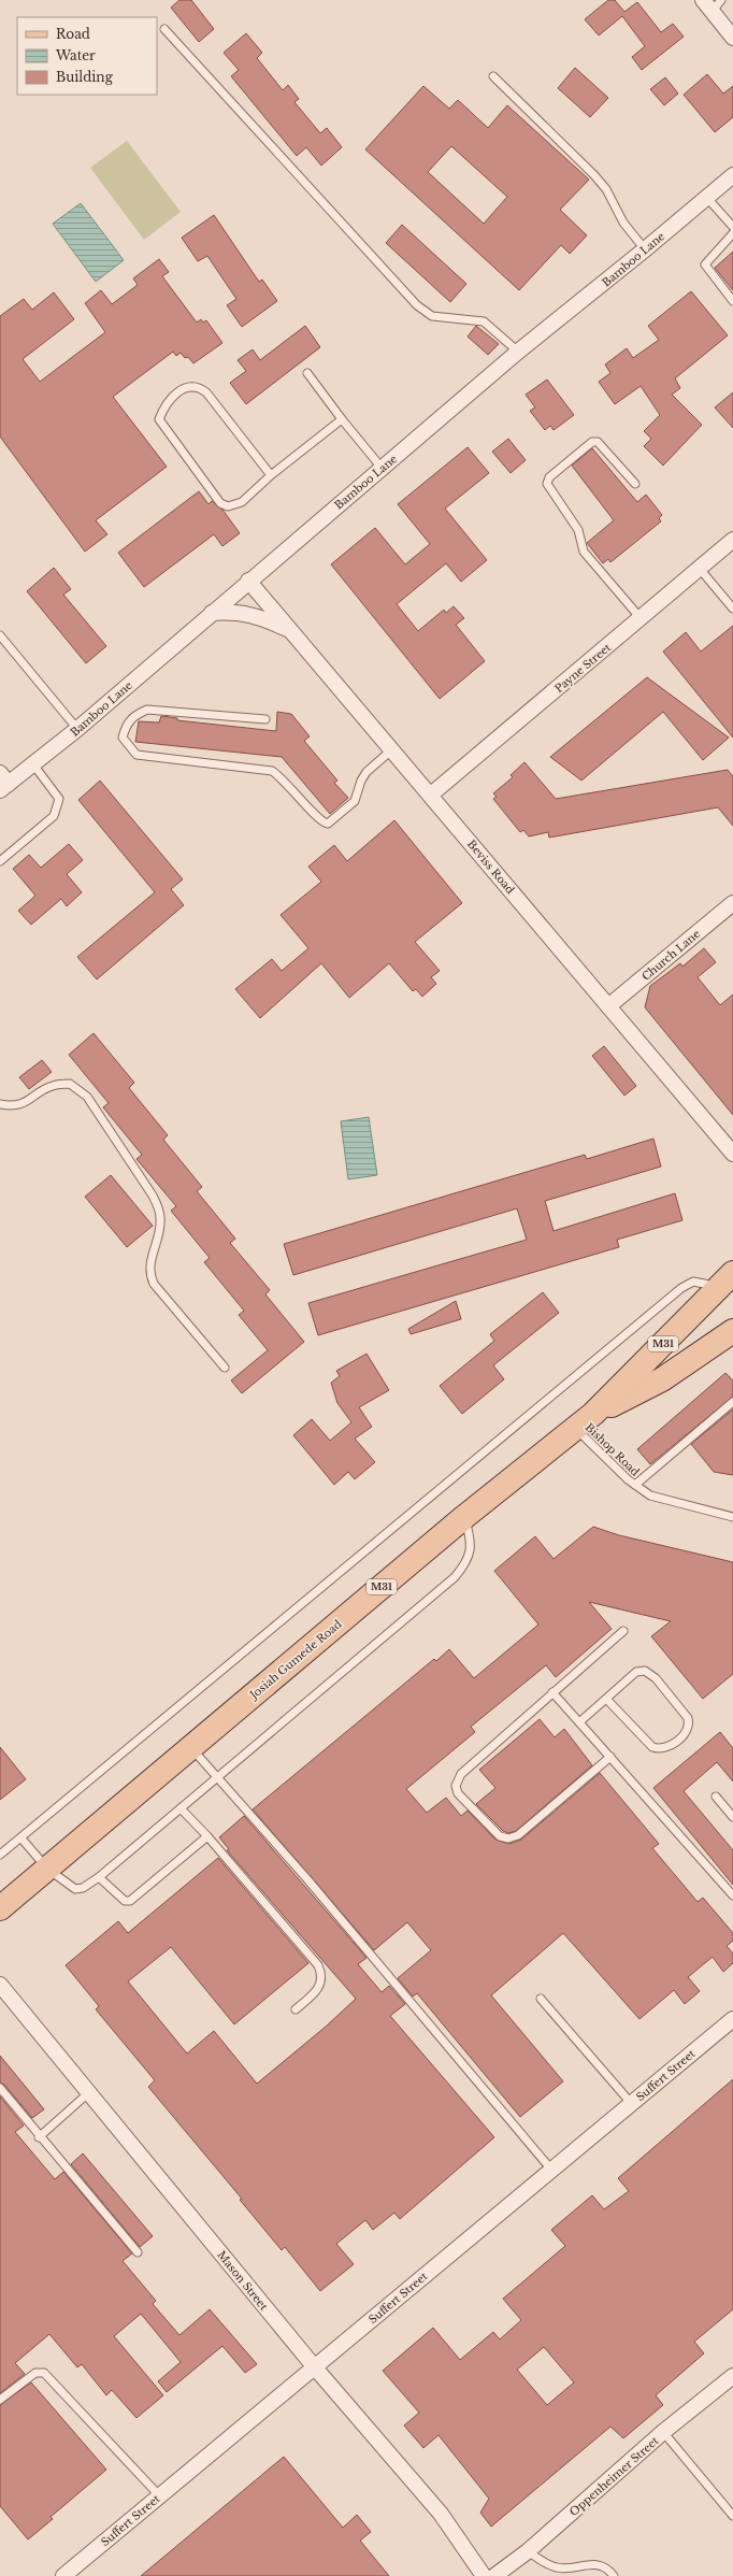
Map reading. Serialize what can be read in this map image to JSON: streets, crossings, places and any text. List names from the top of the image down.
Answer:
{
  "streets": {
    "main road": ["M31", "Josiah Gumede Road"],
    "street": [
      "Bamboo Lane",
      "Payne Street",
      "Beviss Road",
      "Church Lane",
      "Suffert Street",
      "Mason Street",
      "Oppenheimer Street"
    ],
    "lane": ["Bishop Road"]
  },
  "crossings": [
    ["Bamboo Lane", "Beviss Road"],
    ["Payne Street", "Beviss Road"],
    ["Beviss Road", "Church Lane"],
    ["Bishop Road", "Josiah Gumede Road"],
    ["Suffert Street", "Mason Street"]
  ],
  "legend": ["Road", "Water", "Building"]
}
